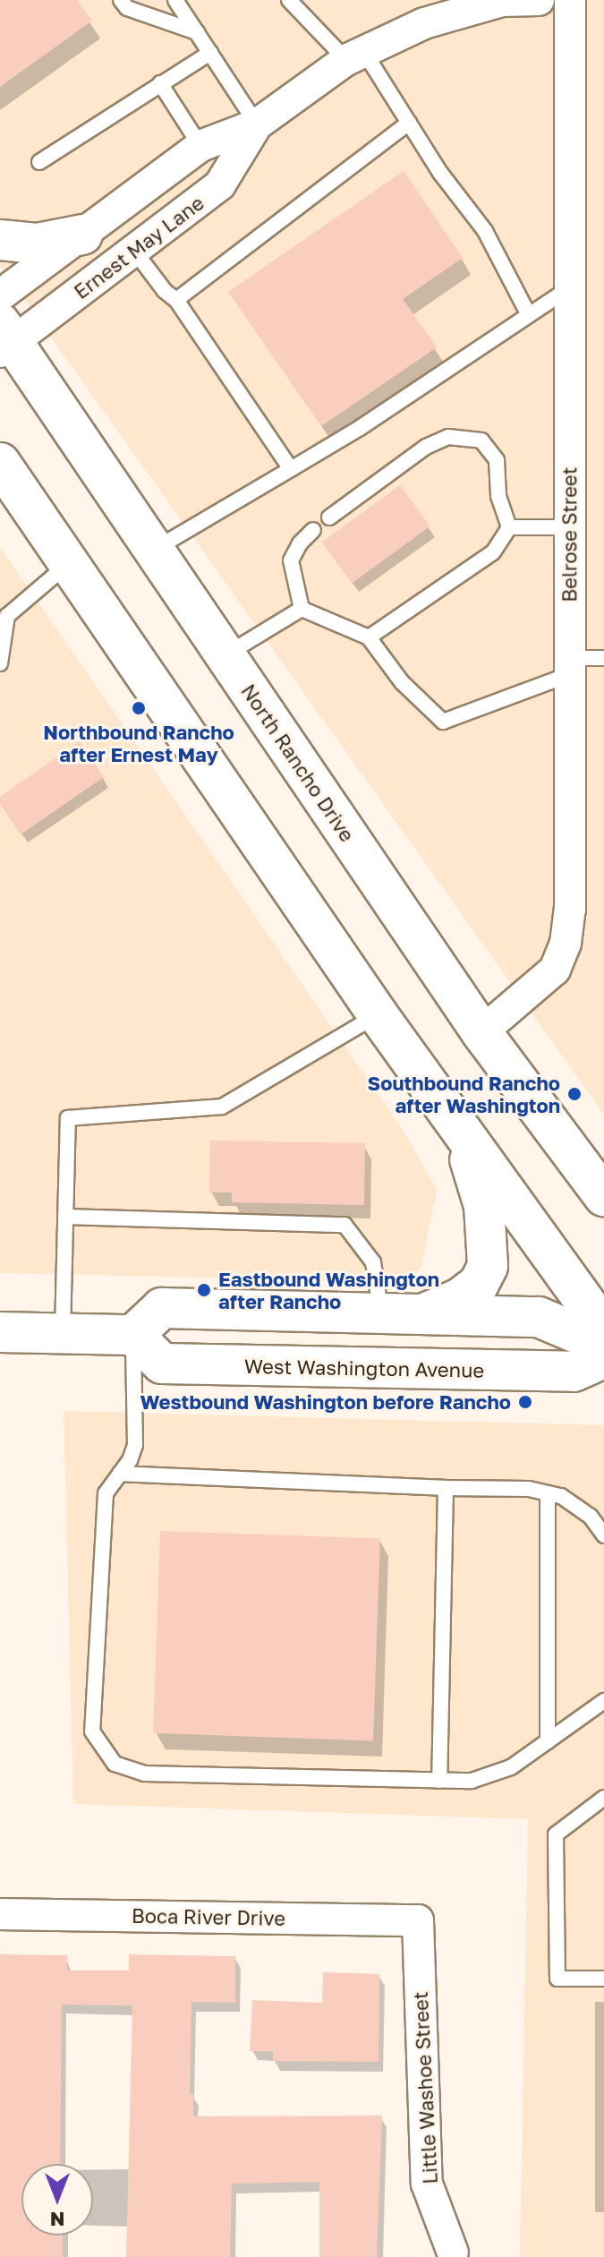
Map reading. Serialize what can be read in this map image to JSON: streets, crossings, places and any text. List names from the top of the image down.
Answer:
{
  "streets": {
    "main road": ["North Rancho Drive", "West Washington Avenue"],
    "street": [
      "Ernest May Lane",
      "Belrose Street",
      "Boca River Drive",
      "Little Washoe Street"
    ]
  },
  "crossings": [
    ["Ernest May Lane", "North Rancho Drive"],
    ["Belrose Street", "North Rancho Drive"],
    ["Boca River Drive", "Little Washoe Street"]
  ],
  "places": [
    "Northbound Rancho after Ernest May",
    "Southbound Rancho after Washington",
    "Eastbound Washington after Rancho",
    "Westbound Washington before Rancho"
  ],
  "north": "bottom"
}
